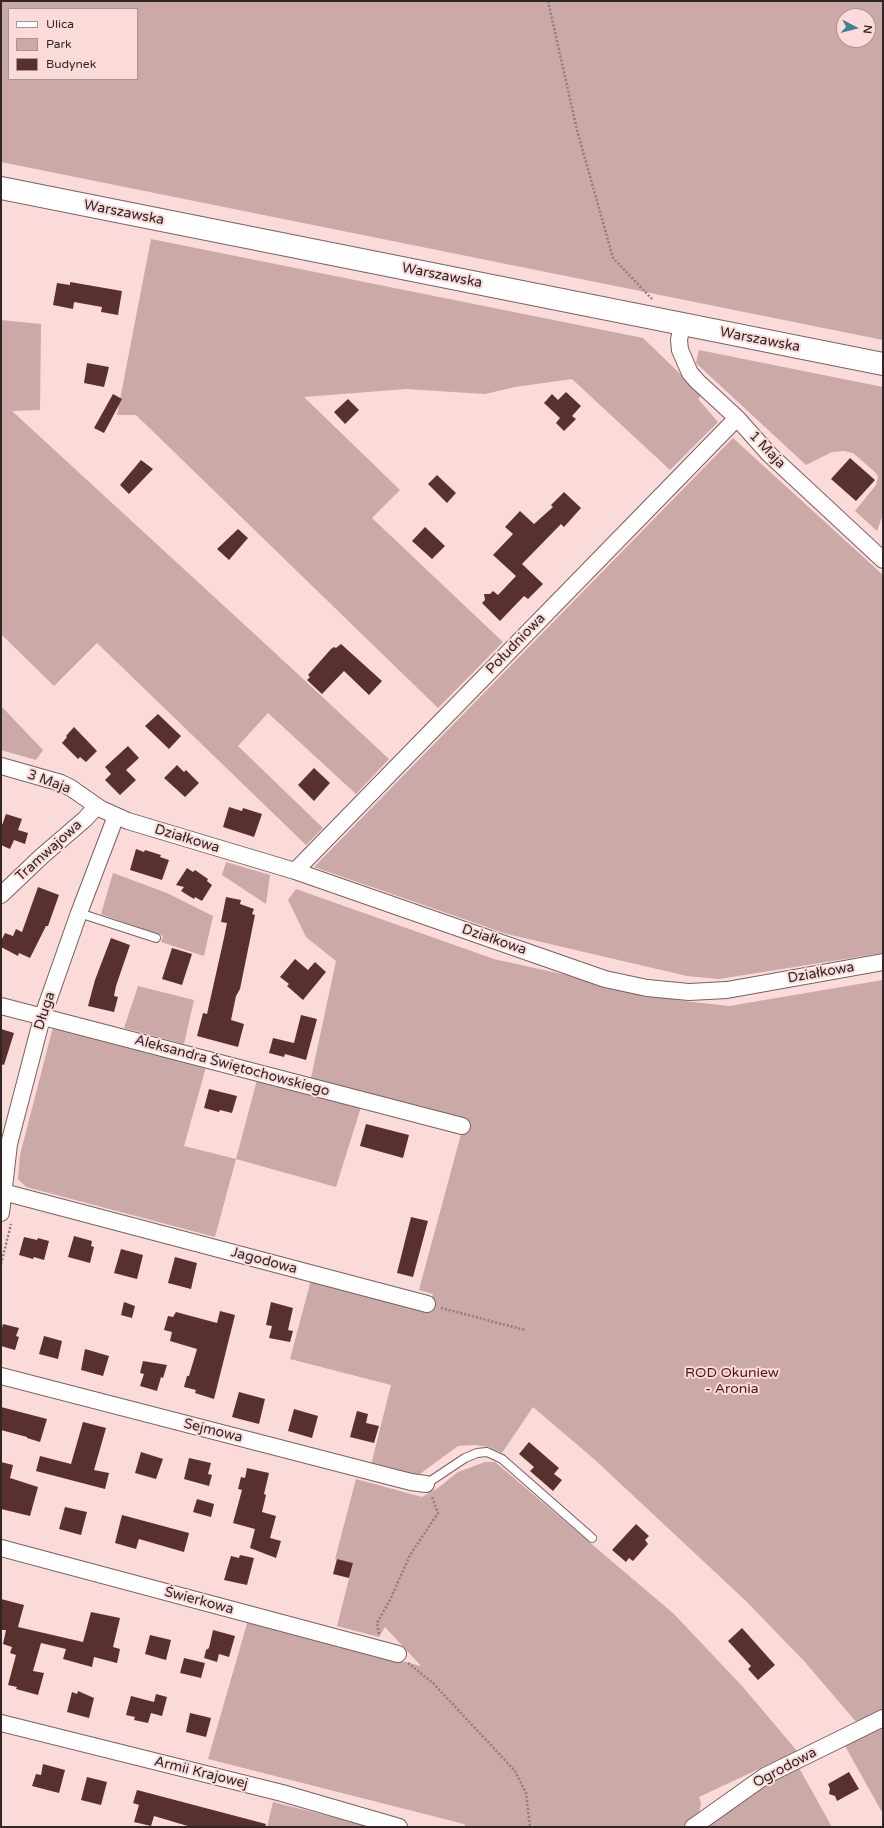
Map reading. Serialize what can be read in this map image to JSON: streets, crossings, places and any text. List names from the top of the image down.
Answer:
{
  "streets": {
    "main road": ["Warszawska"],
    "street": [
      "1 Maja",
      "Południowa",
      "3 Maja",
      "Działkowa",
      "Tramwajowa",
      "Długa",
      "Aleksandra Świętochowskiego",
      "Jagodowa",
      "Sejmowa",
      "Świerkowa",
      "Ogrodowa",
      "Armii Krajowej"
    ]
  },
  "crossings": [
    ["Warszawska", "1 Maja"],
    ["1 Maja", "Południowa"],
    ["Południowa", "Działkowa"],
    ["3 Maja", "Działkowa"],
    ["3 Maja", "Tramwajowa"],
    ["3 Maja", "Długa"],
    ["Działkowa", "Długa"],
    ["Długa", "Aleksandra Świętochowskiego"],
    ["Długa", "Jagodowa"]
  ],
  "parks": ["ROD Okuniew - Aronia"],
  "legend": ["Ulica", "Park", "Budynek"],
  "north": "right"
}
